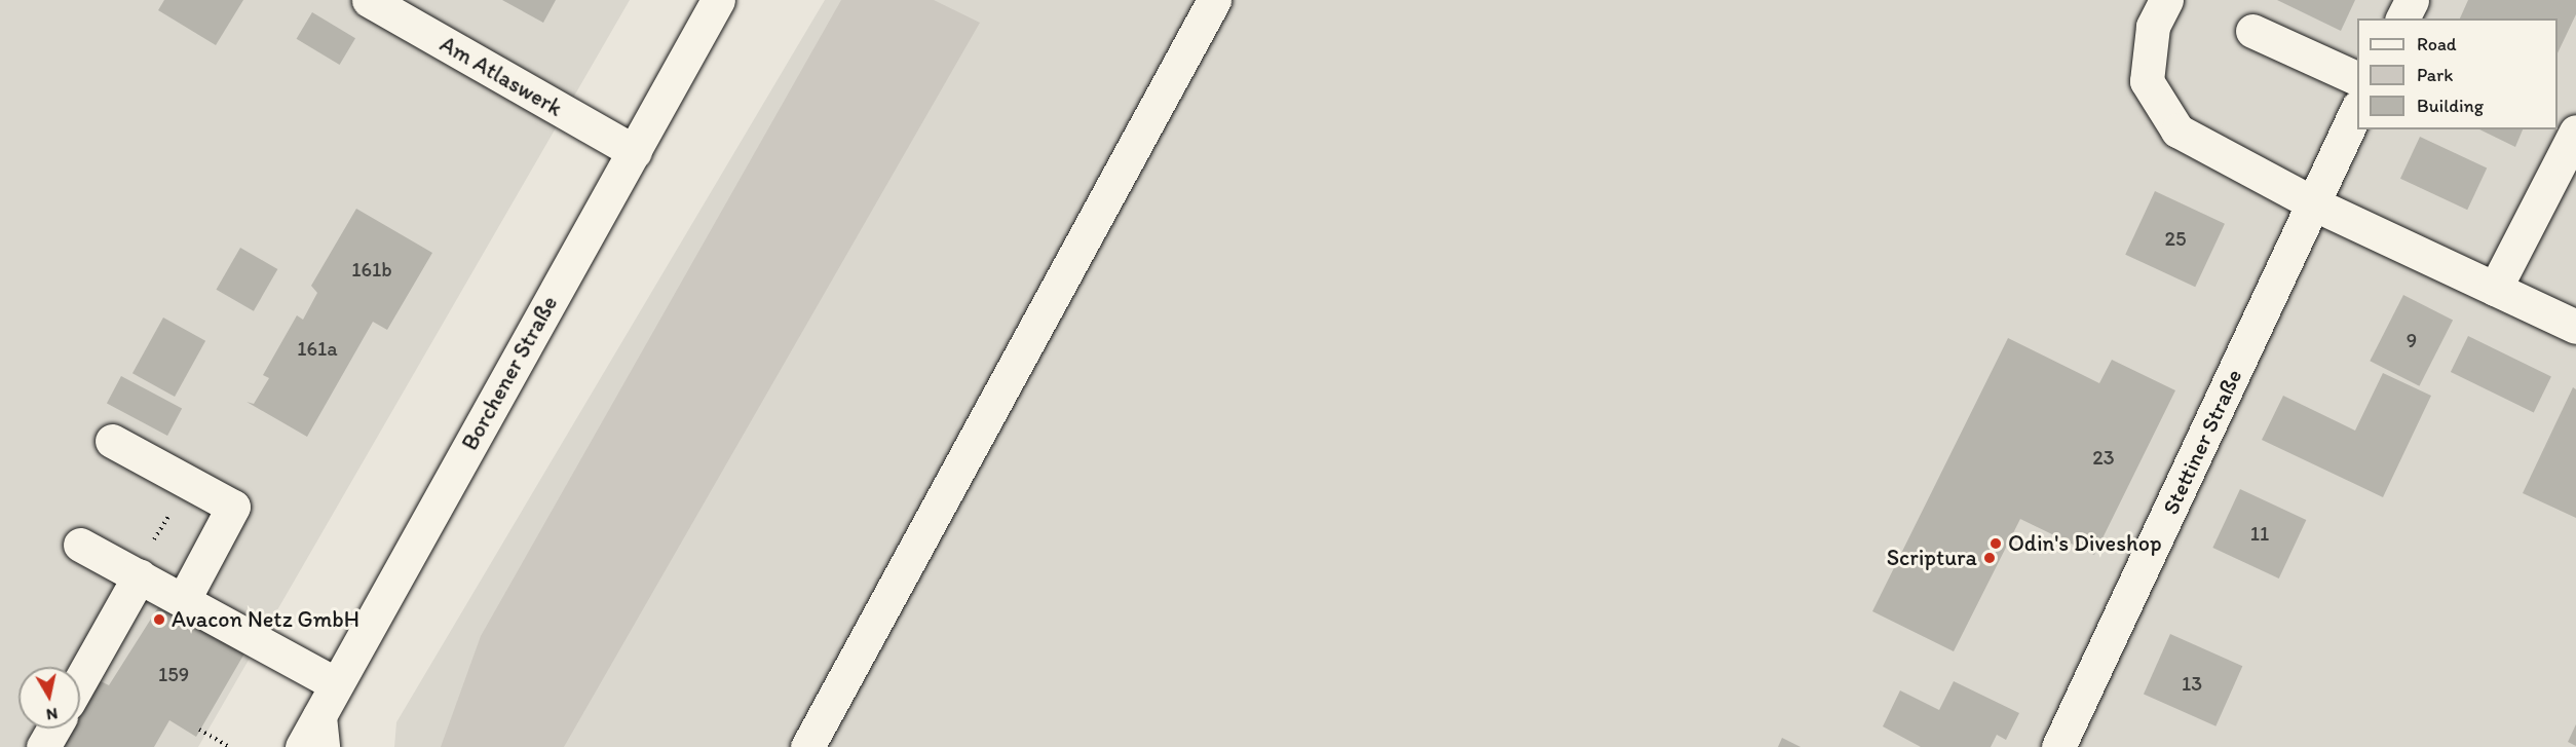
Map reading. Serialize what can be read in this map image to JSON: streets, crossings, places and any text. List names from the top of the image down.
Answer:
{
  "streets": {
    "street": ["Am Atlaswerk", "Borchener Straße", "Stettiner Straße"]
  },
  "crossings": [
    ["Am Atlaswerk", "Borchener Straße"]
  ],
  "places": ["Odin's Diveshop", "Scriptura", "Avacon Netz GmbH"],
  "house_numbers": [
    "25",
    "161b",
    "9",
    "161a",
    "23",
    "11",
    "159",
    "13"
  ],
  "legend": ["Road", "Park", "Building"],
  "north": "bottom"
}
